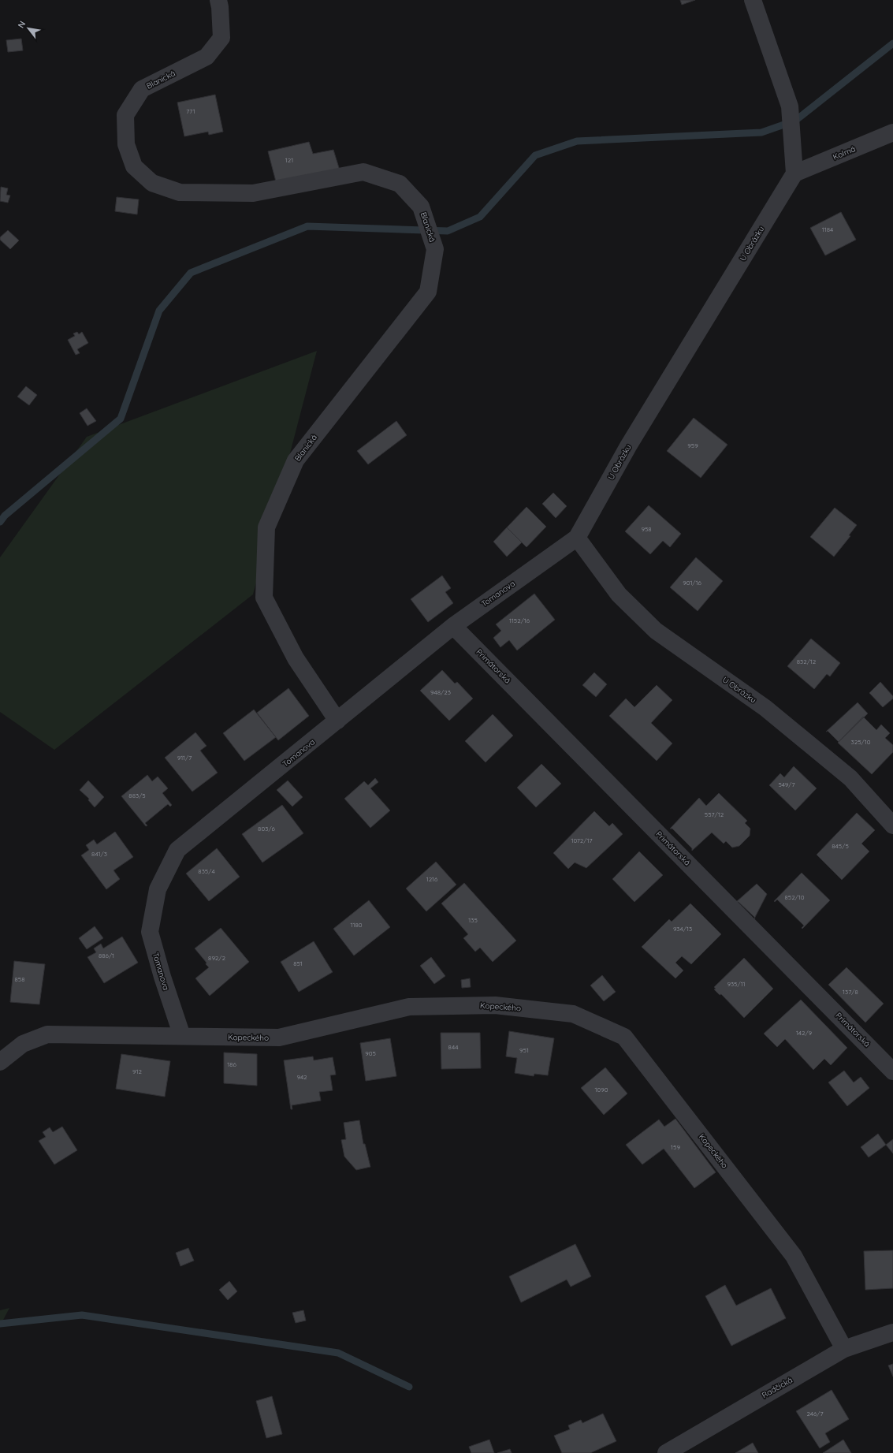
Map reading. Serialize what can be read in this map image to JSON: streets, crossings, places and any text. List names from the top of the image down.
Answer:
{
  "streets": {
    "street": [
      "Blanická",
      "Kolmá",
      "U Obrázku",
      "Tomanova",
      "Primátorská",
      "Kopeckého",
      "Radčická"
    ]
  },
  "crossings": [
    ["Blanická", "Tomanova"],
    ["Kolmá", "U Obrázku"],
    ["U Obrázku", "Tomanova"],
    ["Tomanova", "Primátorská"],
    ["Tomanova", "Kopeckého"],
    ["Kopeckého", "Radčická"]
  ],
  "house_numbers": [
    "771",
    "121",
    "1184",
    "959",
    "958",
    "901/16",
    "1152/16",
    "832/12",
    "948/23",
    "325/10",
    "911/7",
    "549/7",
    "883/5",
    "557/12",
    "803/6",
    "1072/17",
    "845/5",
    "841/3",
    "835/4",
    "1216",
    "852/10",
    "135",
    "1180",
    "934/13",
    "886/1",
    "892/2",
    "851",
    "858",
    "935/11",
    "137/8",
    "142/9",
    "844",
    "951",
    "905",
    "186",
    "912",
    "942",
    "1090",
    "159",
    "246/7"
  ],
  "north": "top left"
}
